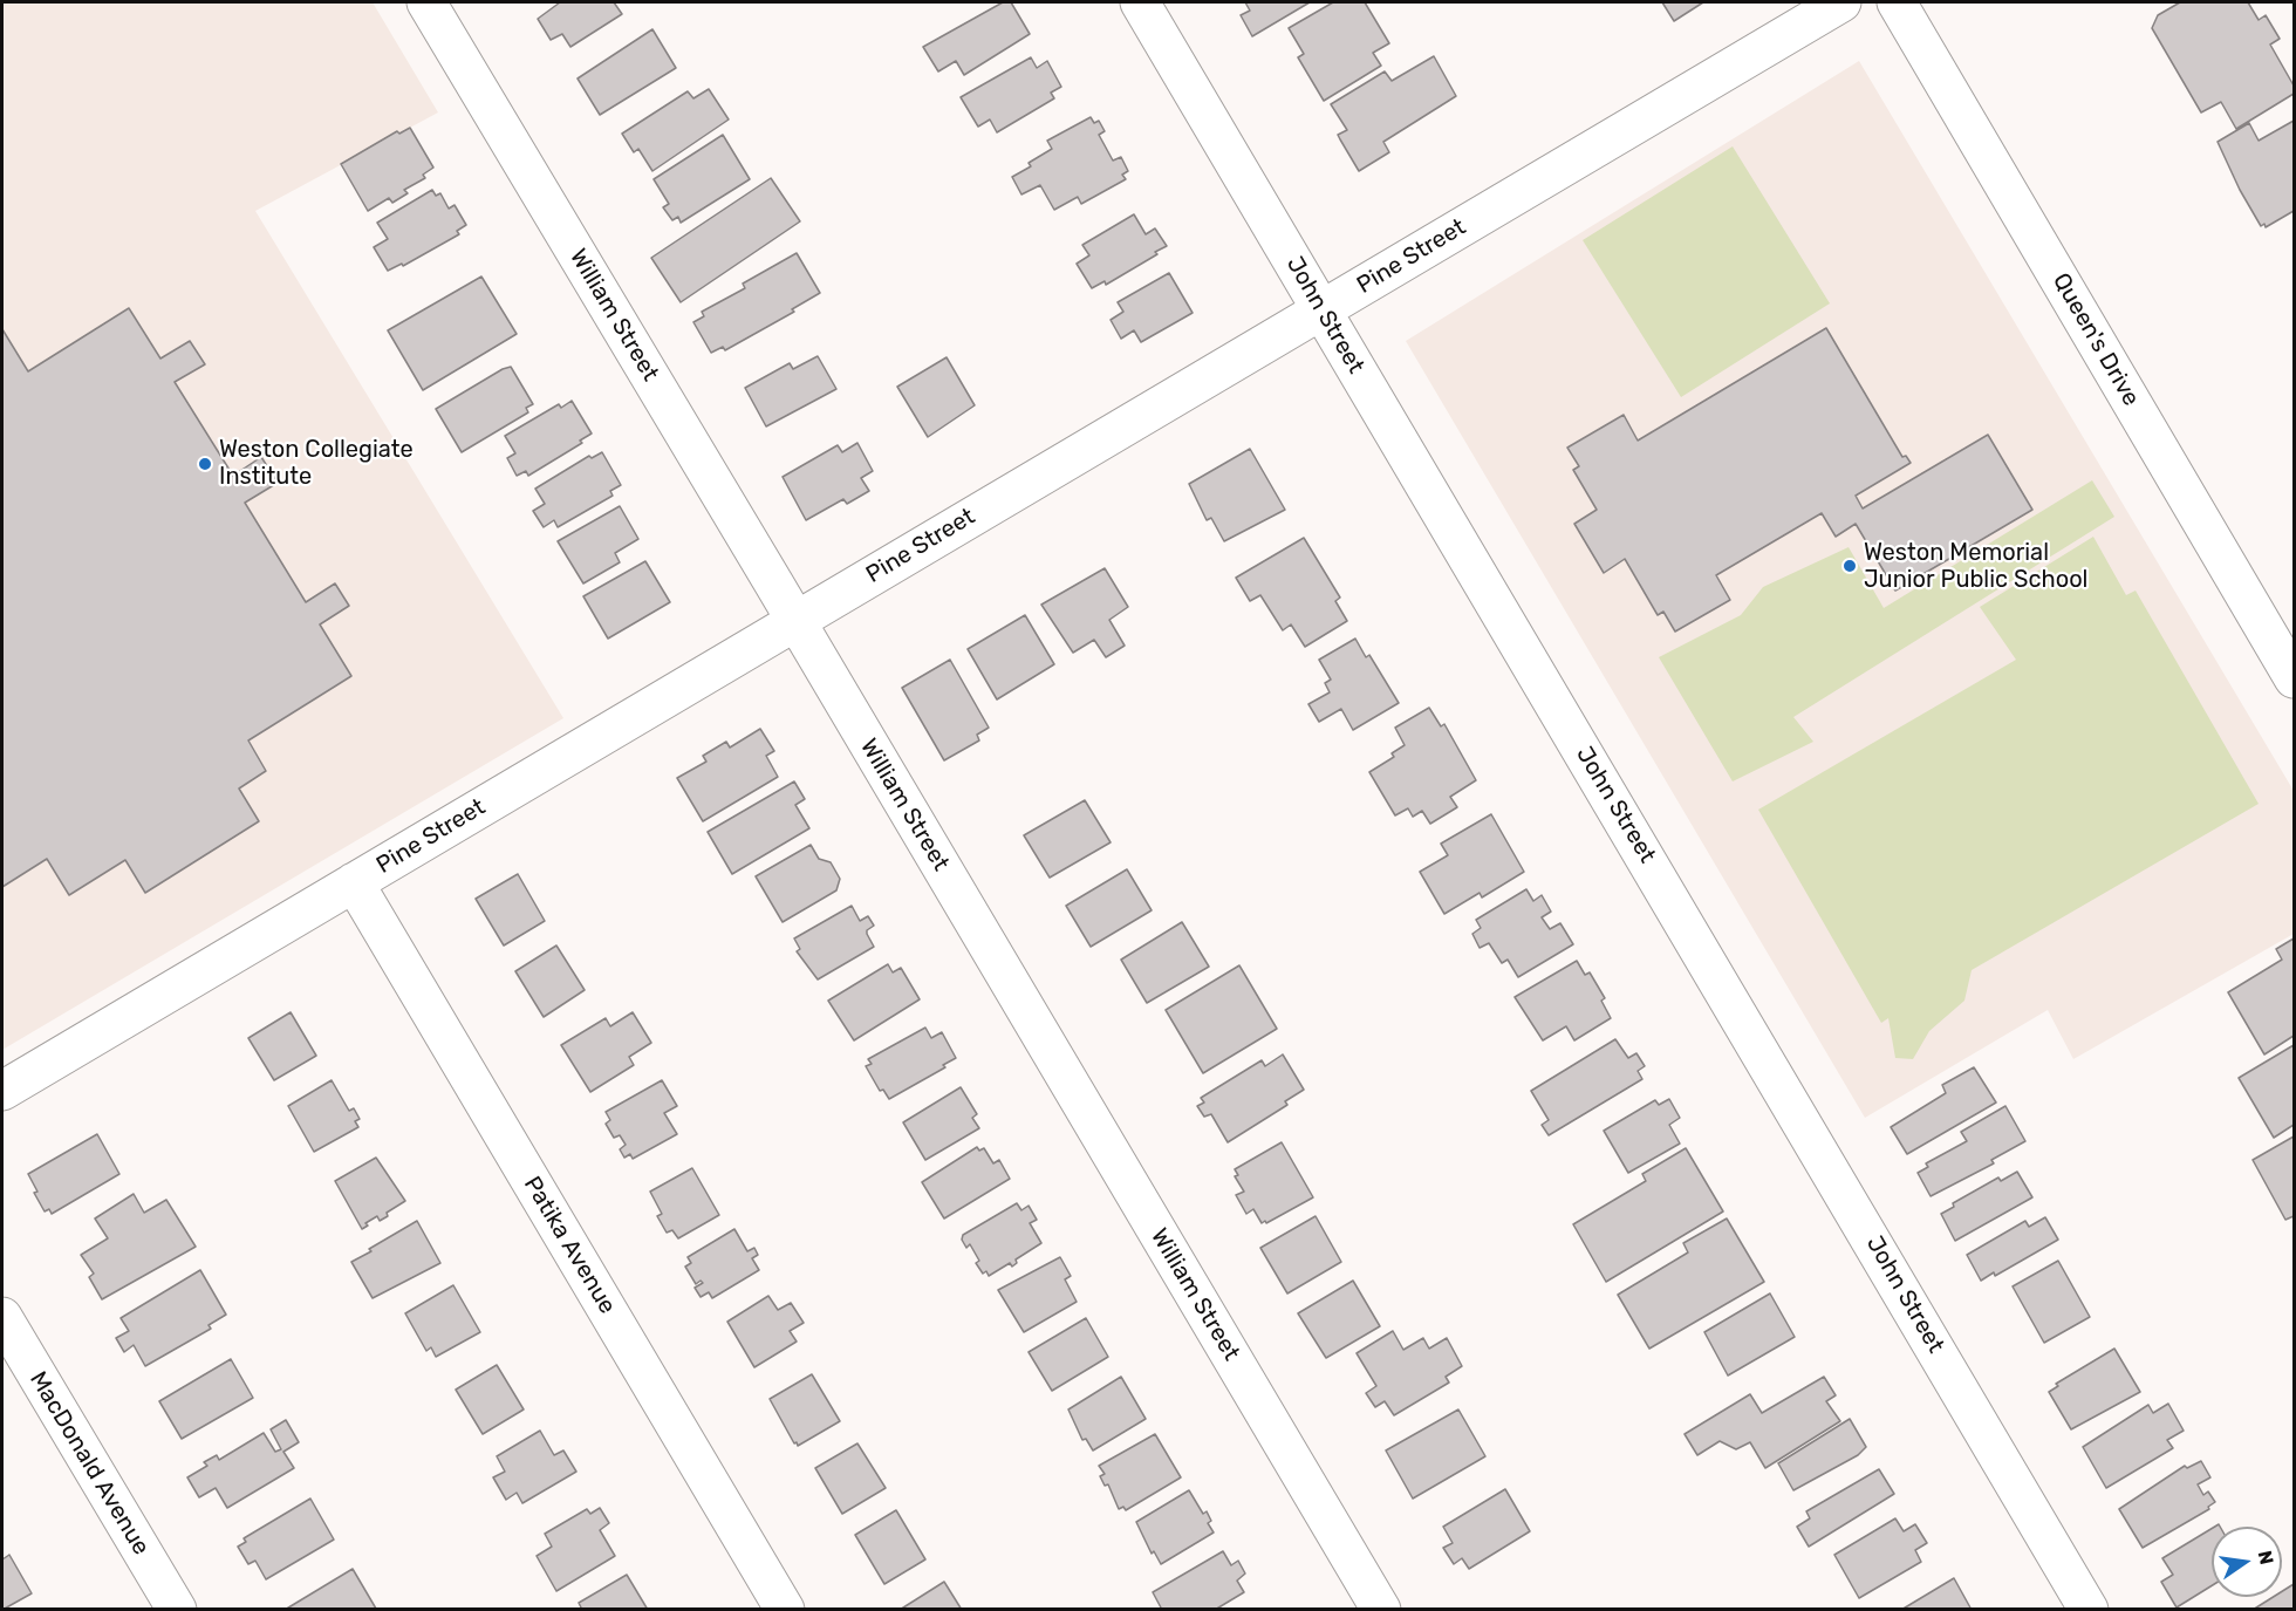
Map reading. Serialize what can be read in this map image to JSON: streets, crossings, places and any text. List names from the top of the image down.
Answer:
{
  "streets": {
    "street": [
      "Pine Street",
      "William Street",
      "John Street",
      "Queen's Drive",
      "Patika Avenue",
      "MacDonald Avenue"
    ]
  },
  "crossings": [
    ["Pine Street", "William Street"],
    ["Pine Street", "John Street"],
    ["Pine Street", "Patika Avenue"]
  ],
  "places": ["Weston Collegiate Institute", "Weston Memorial Junior Public School"],
  "north": "right"
}
